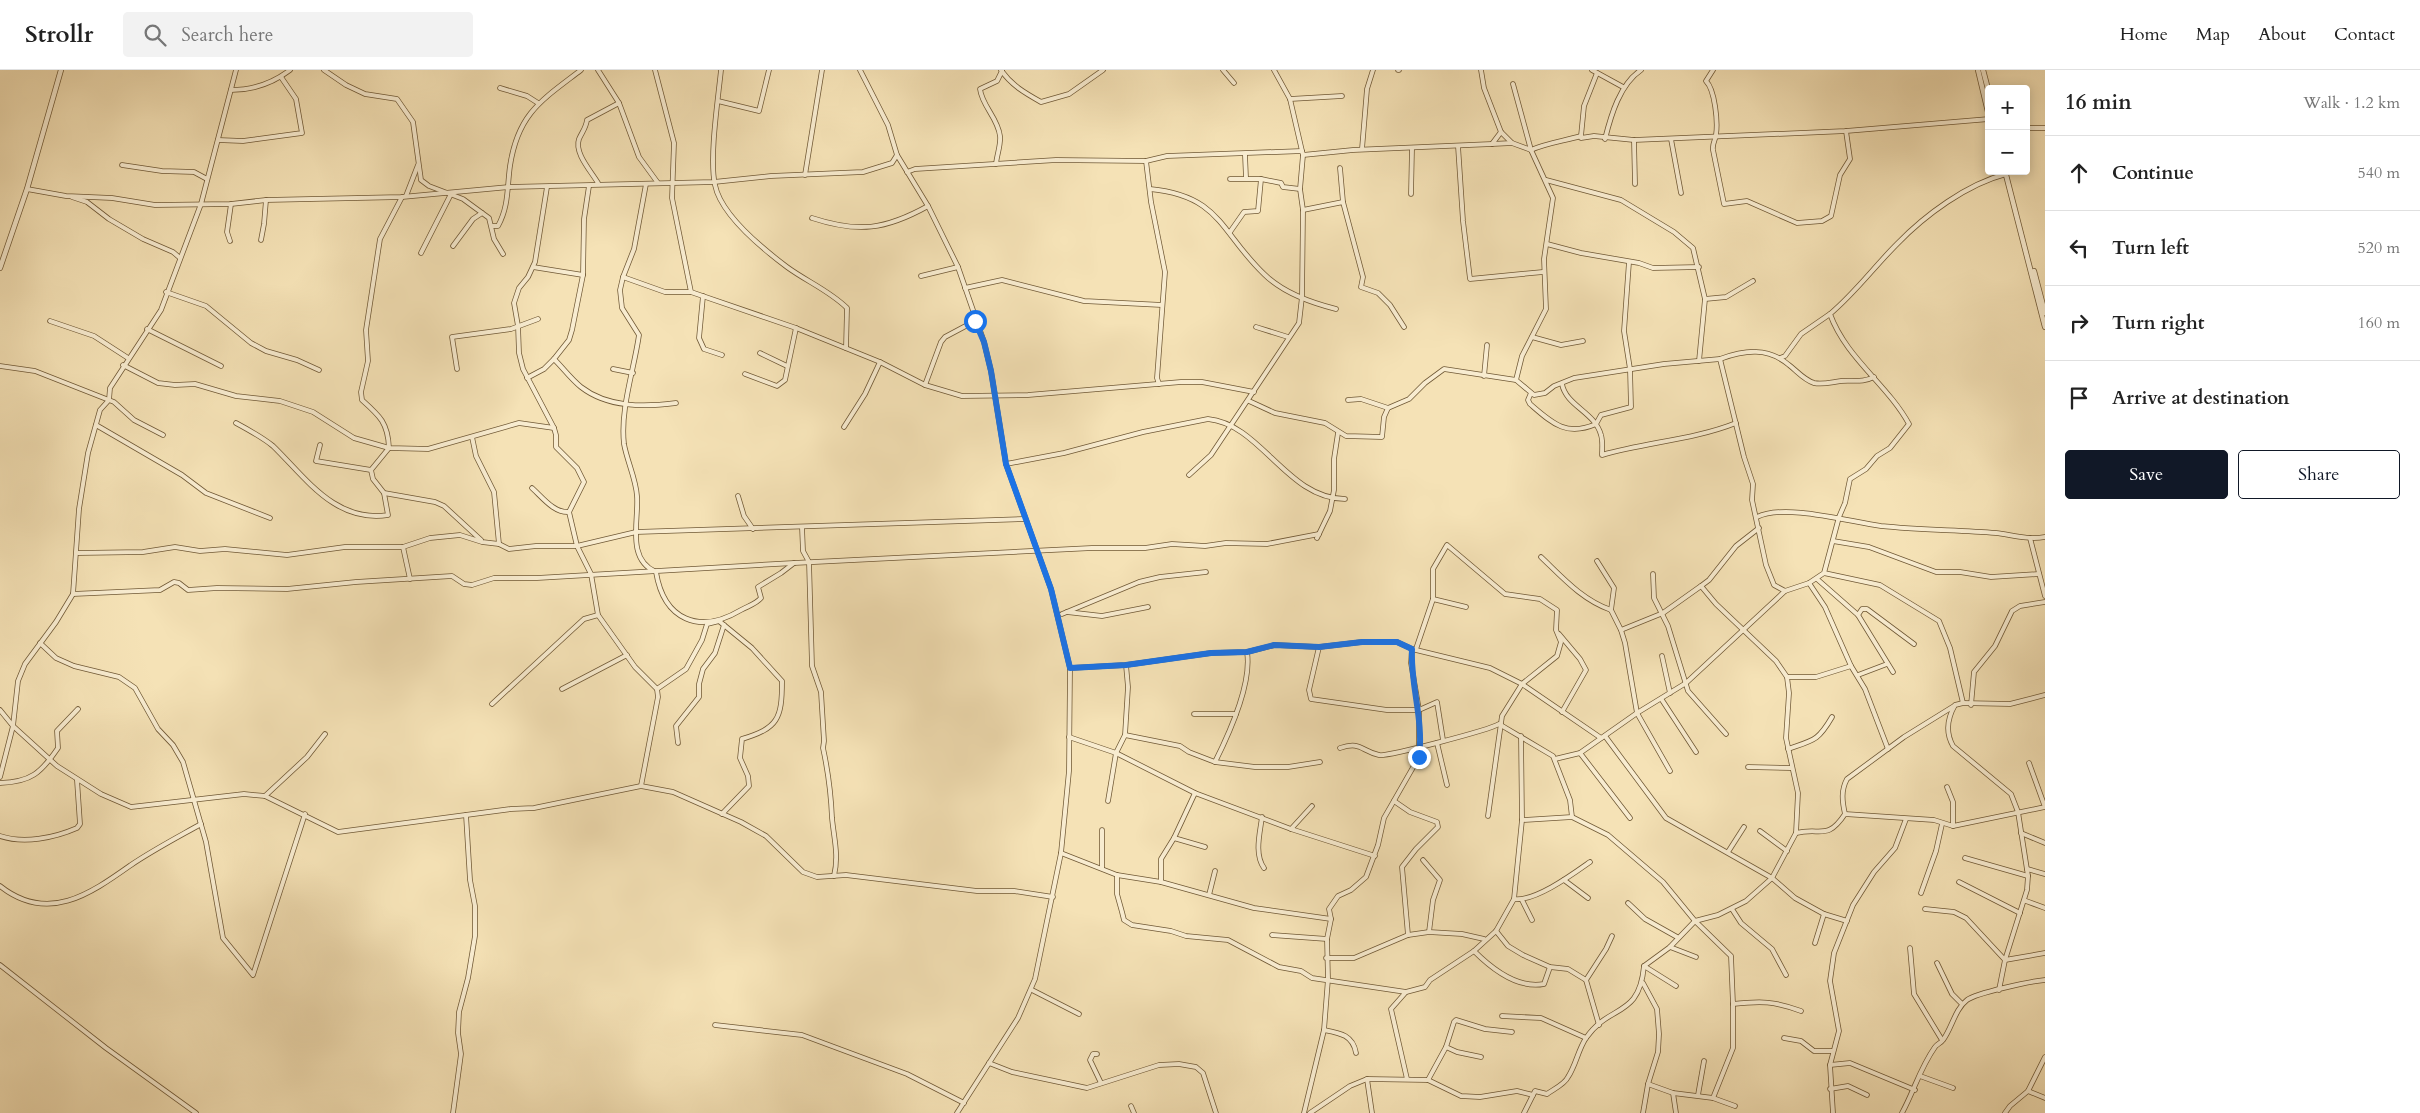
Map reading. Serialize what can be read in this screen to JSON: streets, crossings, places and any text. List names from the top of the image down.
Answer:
{
  "page": {
    "header": "Strollr",
    "search": "Search here",
    "nav": [
      "Home",
      "Map",
      "About",
      "Contact"
    ],
    "heading": ["16 min", "Walk · 1.2 km"],
    "map_buttons": ["+", "−"],
    "list": [
      ["Continue", "540 m"],
      ["Turn left", "520 m"],
      ["Turn right", "160 m"],
      "Arrive at destination"
    ],
    "buttons": ["Save", "Share"]
  }
}
